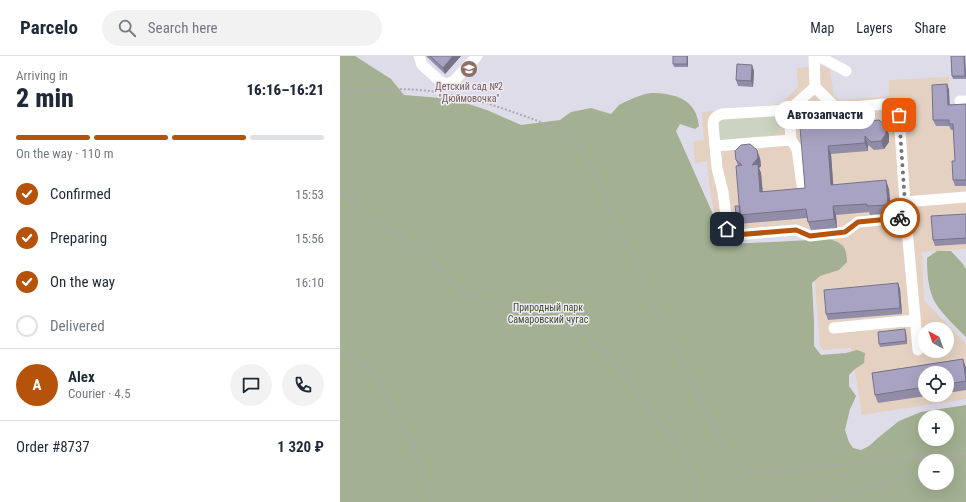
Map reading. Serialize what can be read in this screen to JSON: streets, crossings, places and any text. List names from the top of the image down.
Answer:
{
  "parks": ["Природный парк Самаровский чугас"],
  "places": {
    "school or university": ["Детский сад №2 \"Дюймовочка\""],
    "other": ["Автозапчасти"]
  },
  "north": "top left",
  "page": {
    "header": "Parcelo",
    "search": "Search here",
    "nav": ["Map", "Layers", "Share"],
    "heading": ["2 min", "Arriving in", "16:16–16:21"],
    "panel": [
      "Alex",
      "Courier · 4.5",
      "Order #8737",
      "1 320 ₽"
    ],
    "bubble": "Автозапчасти",
    "bar": "On the way · 110 m",
    "list": [
      ["Confirmed", "15:53"],
      ["Preparing", "15:56"],
      ["On the way", "16:10"],
      "Delivered"
    ],
    "map_buttons": ["+", "−"],
    "round": "A"
  }
}
